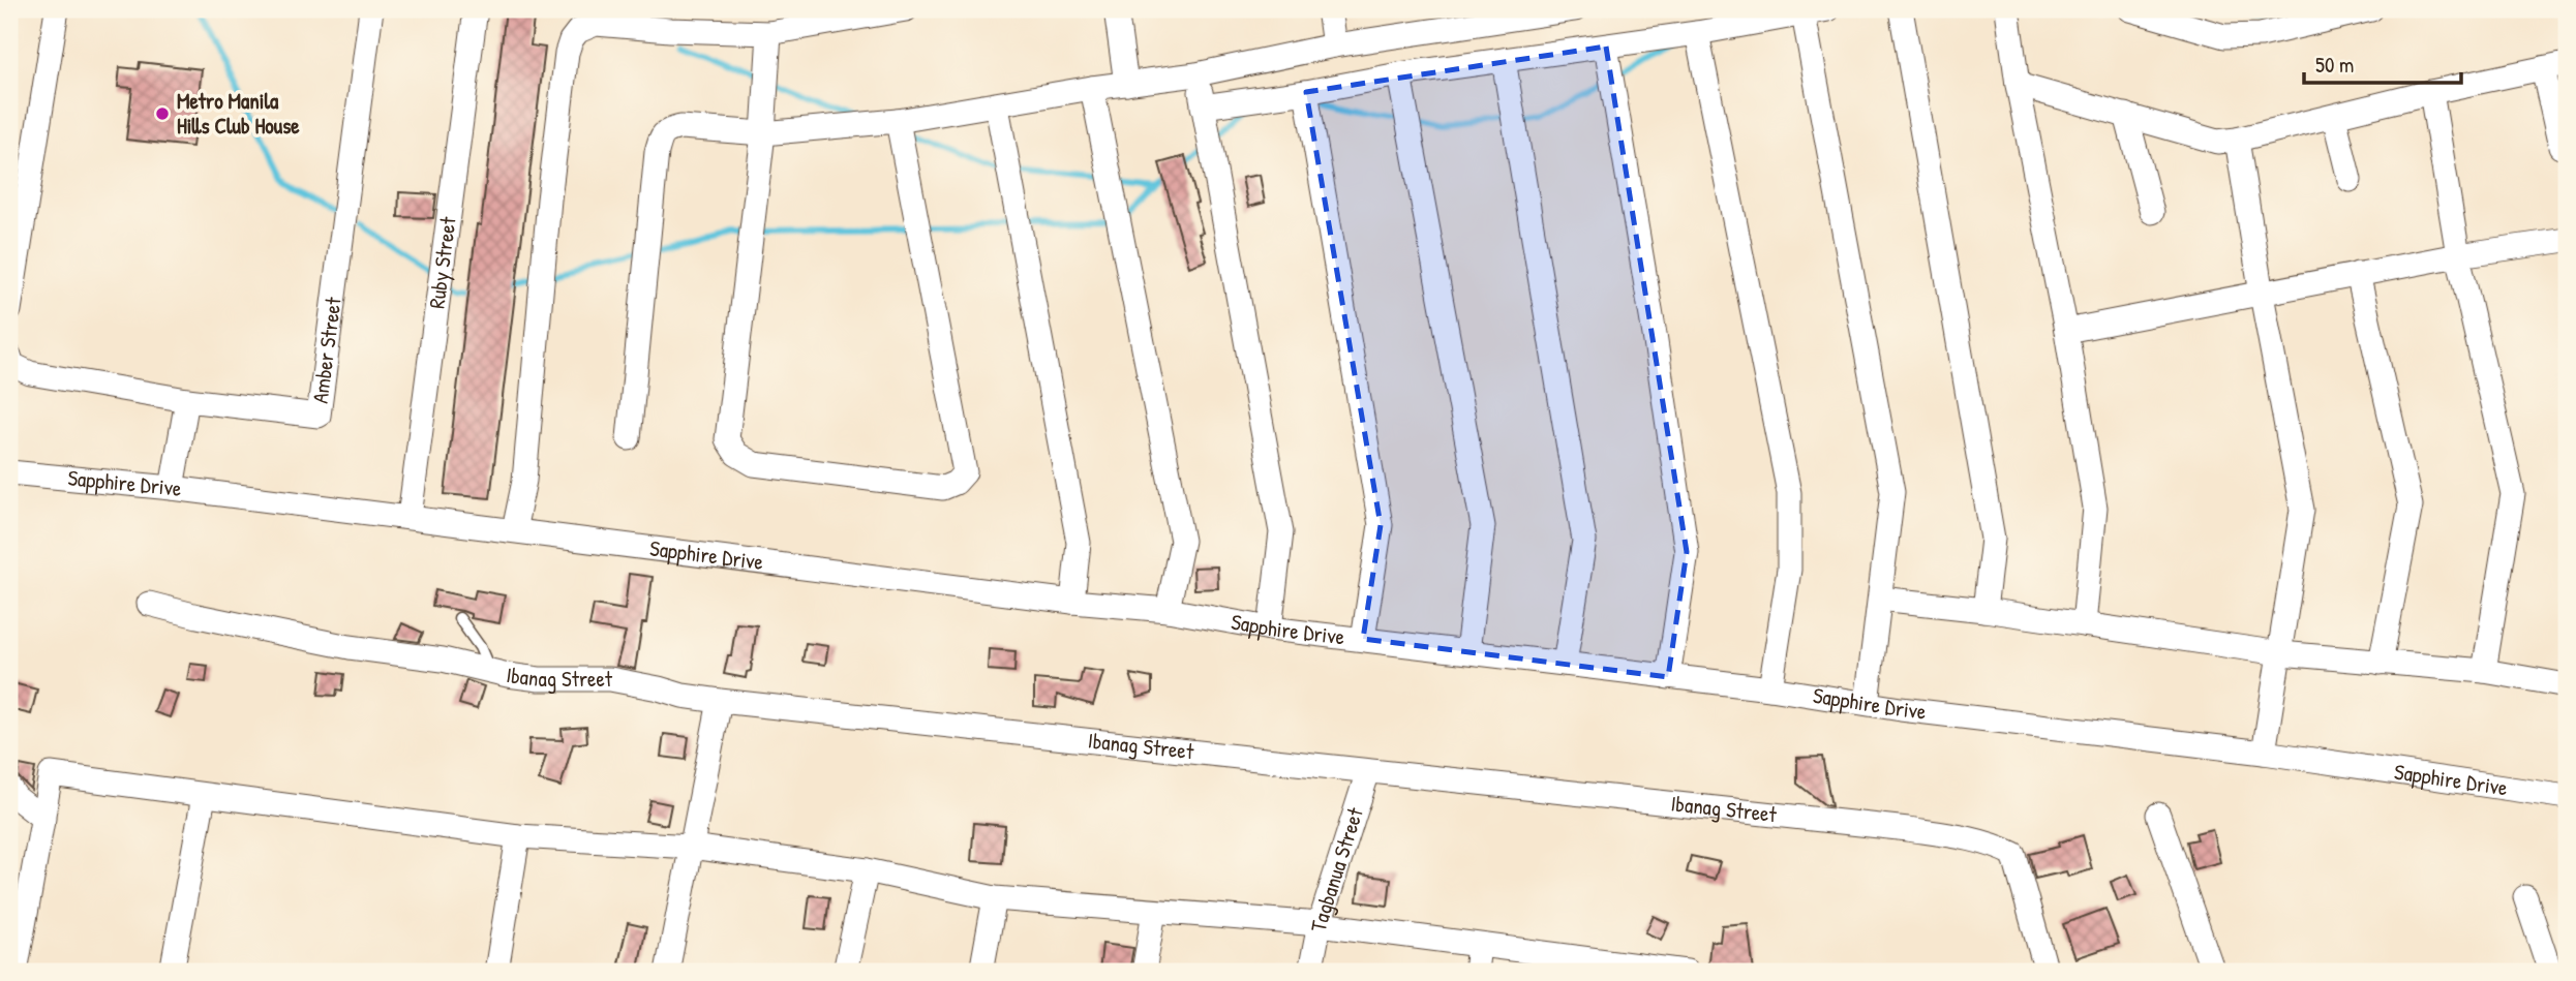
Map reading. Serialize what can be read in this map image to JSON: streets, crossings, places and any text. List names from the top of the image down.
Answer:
{
  "streets": {
    "street": [
      "Ruby Street",
      "Amber Street",
      "Sapphire Drive",
      "Ibanag Street",
      "Tagbanua Street"
    ]
  },
  "crossings": [
    ["Ruby Street", "Sapphire Drive"],
    ["Ibanag Street", "Tagbanua Street"]
  ],
  "places": ["Metro Manila Hills Club House"],
  "scale_bar": "50 m"
}
